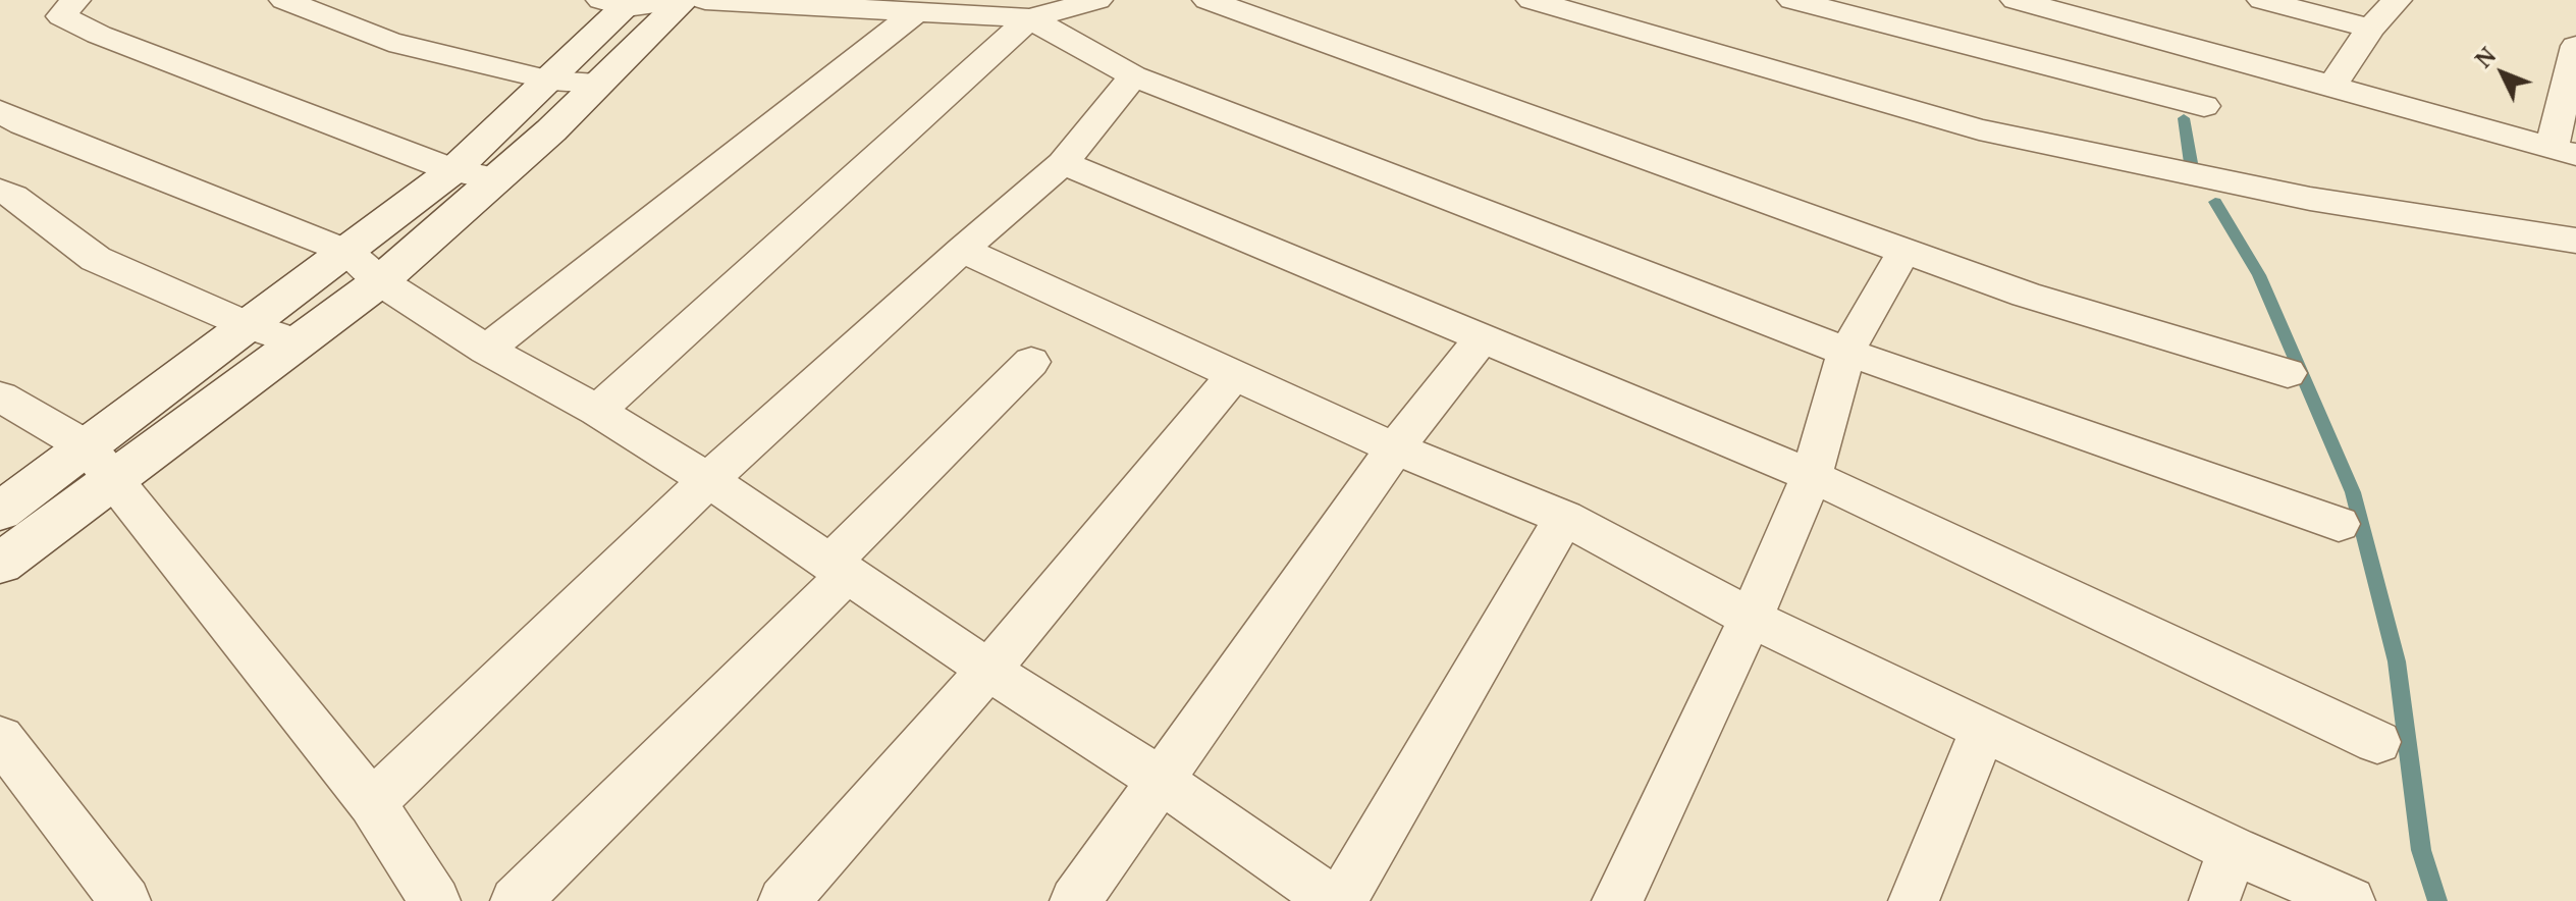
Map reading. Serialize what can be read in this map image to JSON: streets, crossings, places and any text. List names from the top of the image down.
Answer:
{
  "north": "top left"
}
